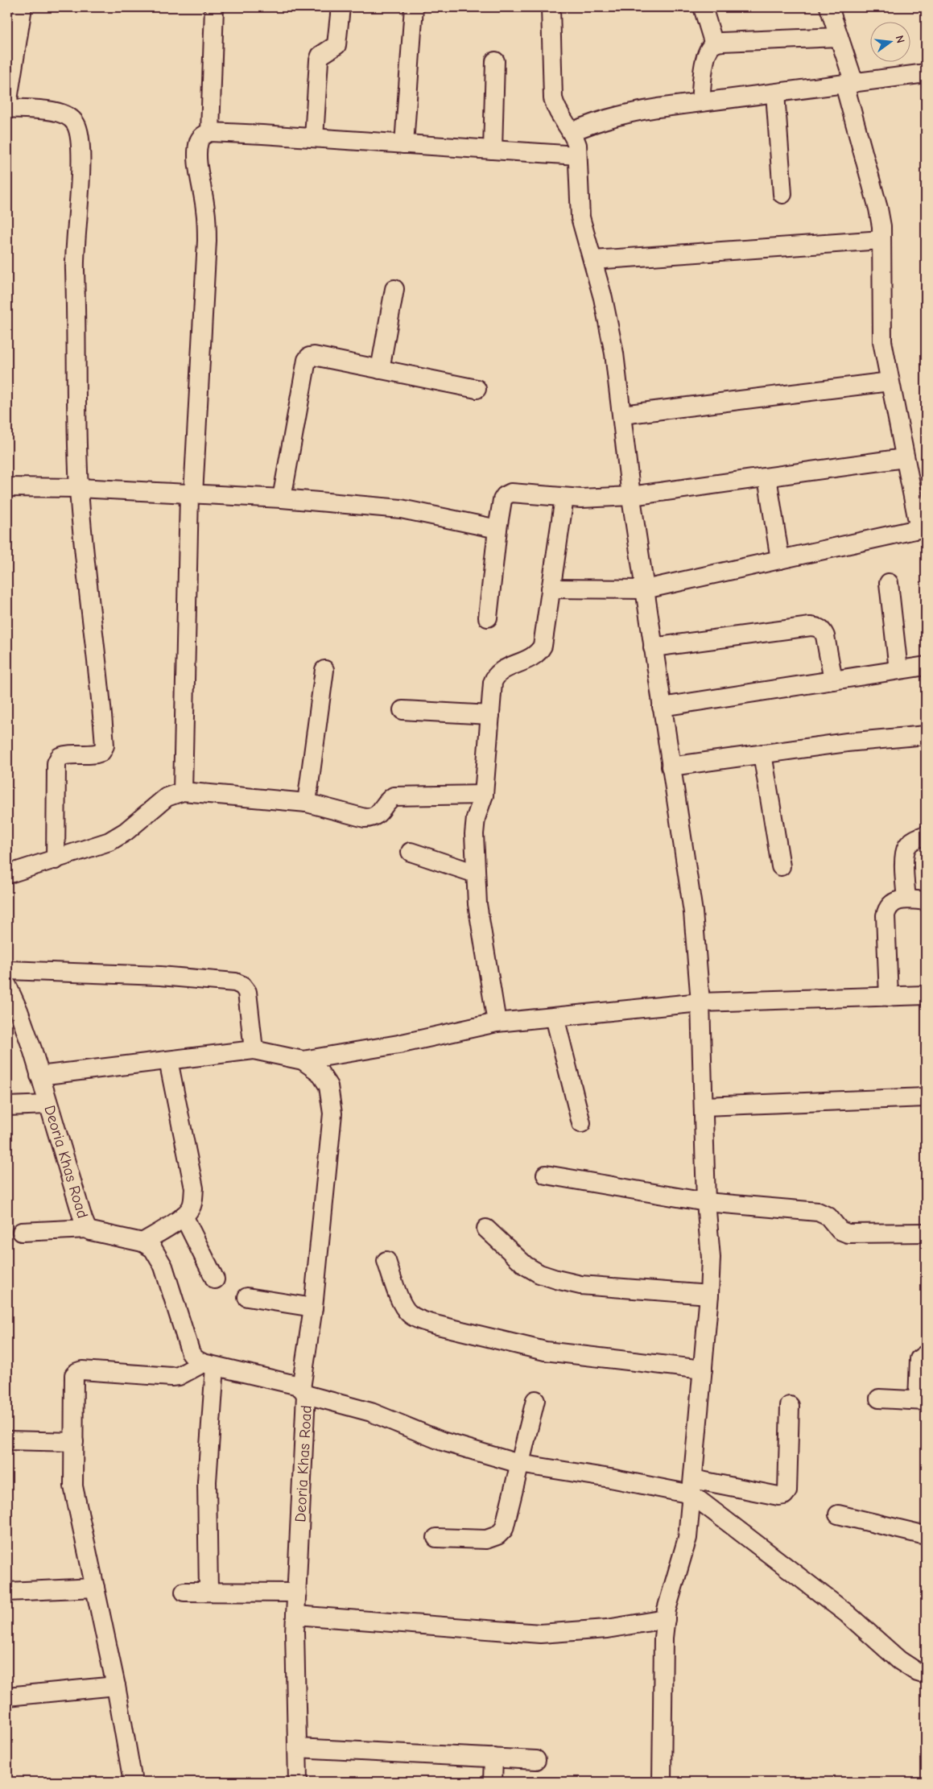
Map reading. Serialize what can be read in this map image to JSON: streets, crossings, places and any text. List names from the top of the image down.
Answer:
{
  "streets": {
    "street": ["Deoria Khas Road"]
  },
  "north": "right"
}
